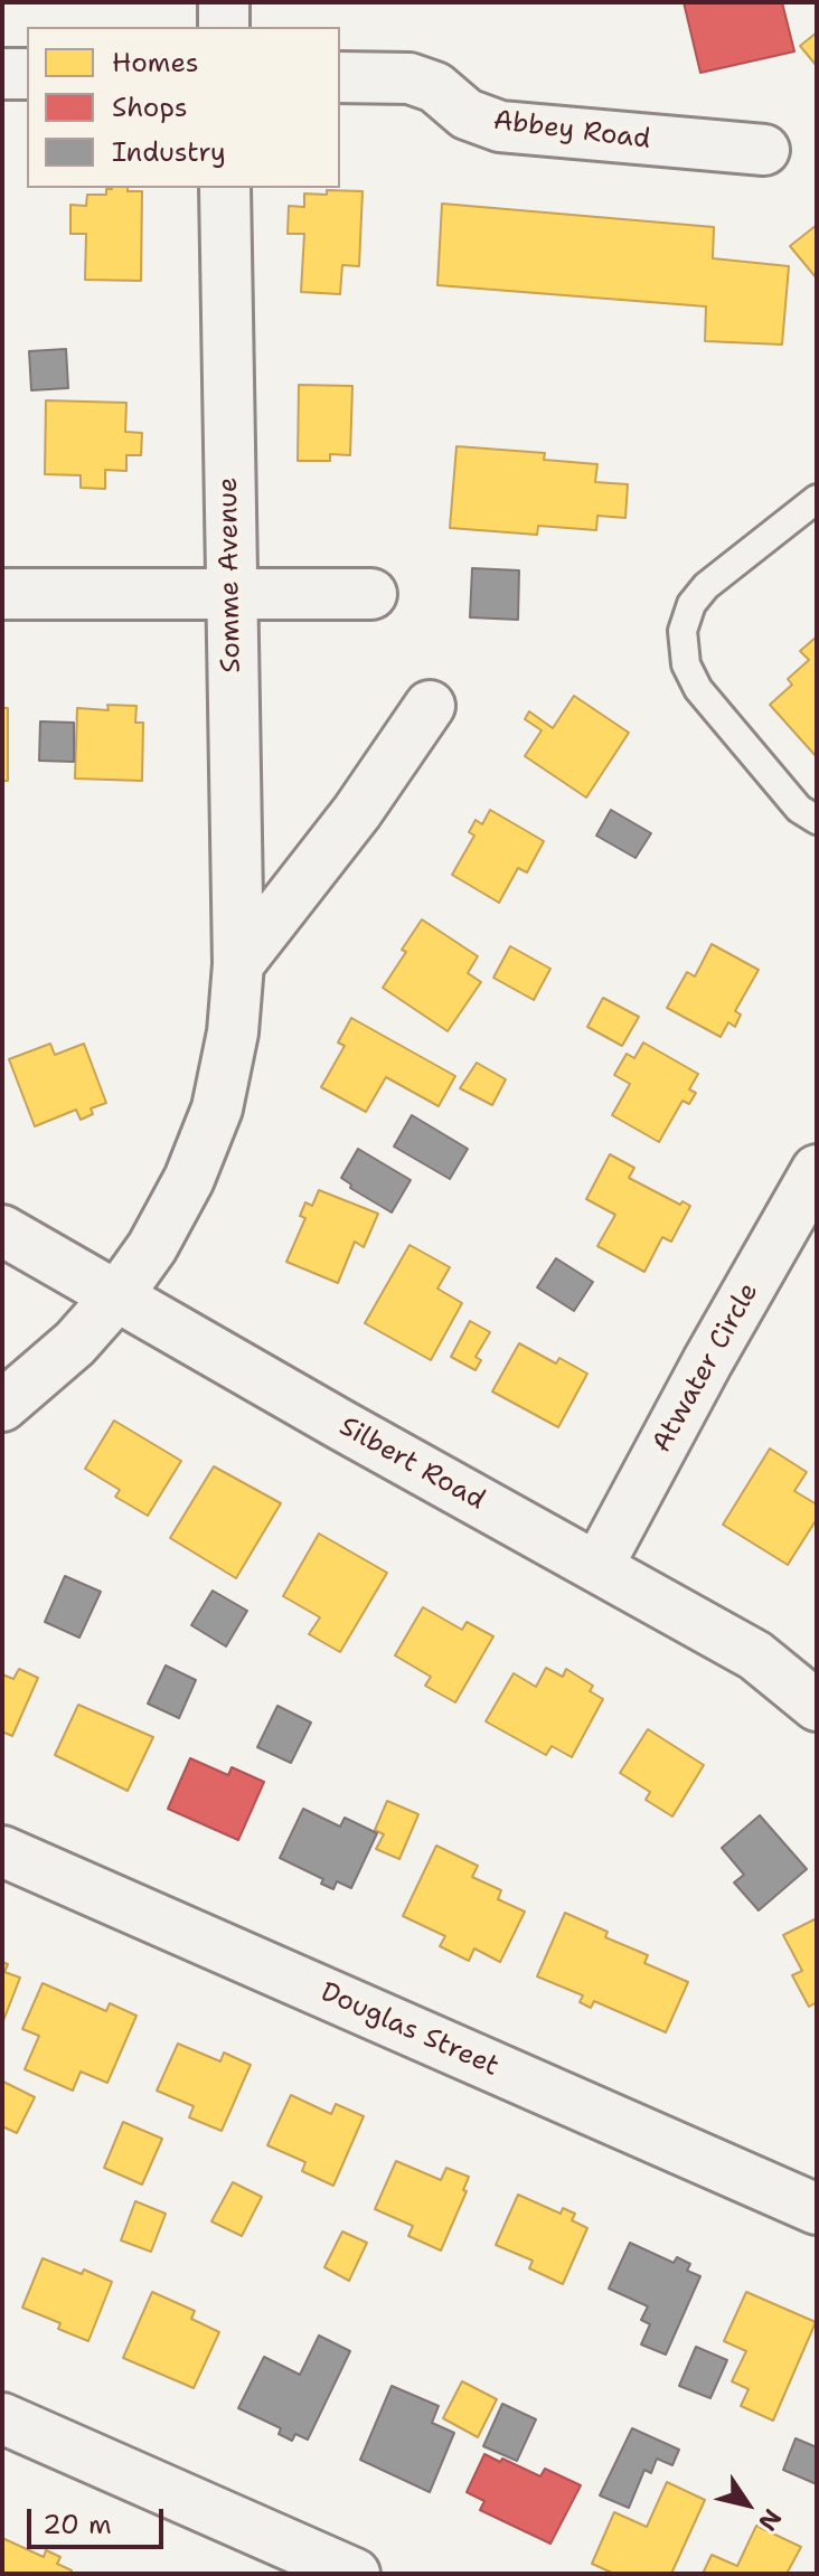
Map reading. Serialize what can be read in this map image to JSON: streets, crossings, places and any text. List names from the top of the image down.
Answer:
{
  "streets": {
    "street": [
      "Abbey Road",
      "Somme Avenue",
      "Atwater Circle",
      "Silbert Road",
      "Douglas Street"
    ]
  },
  "crossings": [
    ["Somme Avenue", "Silbert Road"],
    ["Atwater Circle", "Silbert Road"]
  ],
  "legend": ["Homes", "Shops", "Industry"],
  "scale_bar": "20 m",
  "north": "bottom right"
}
